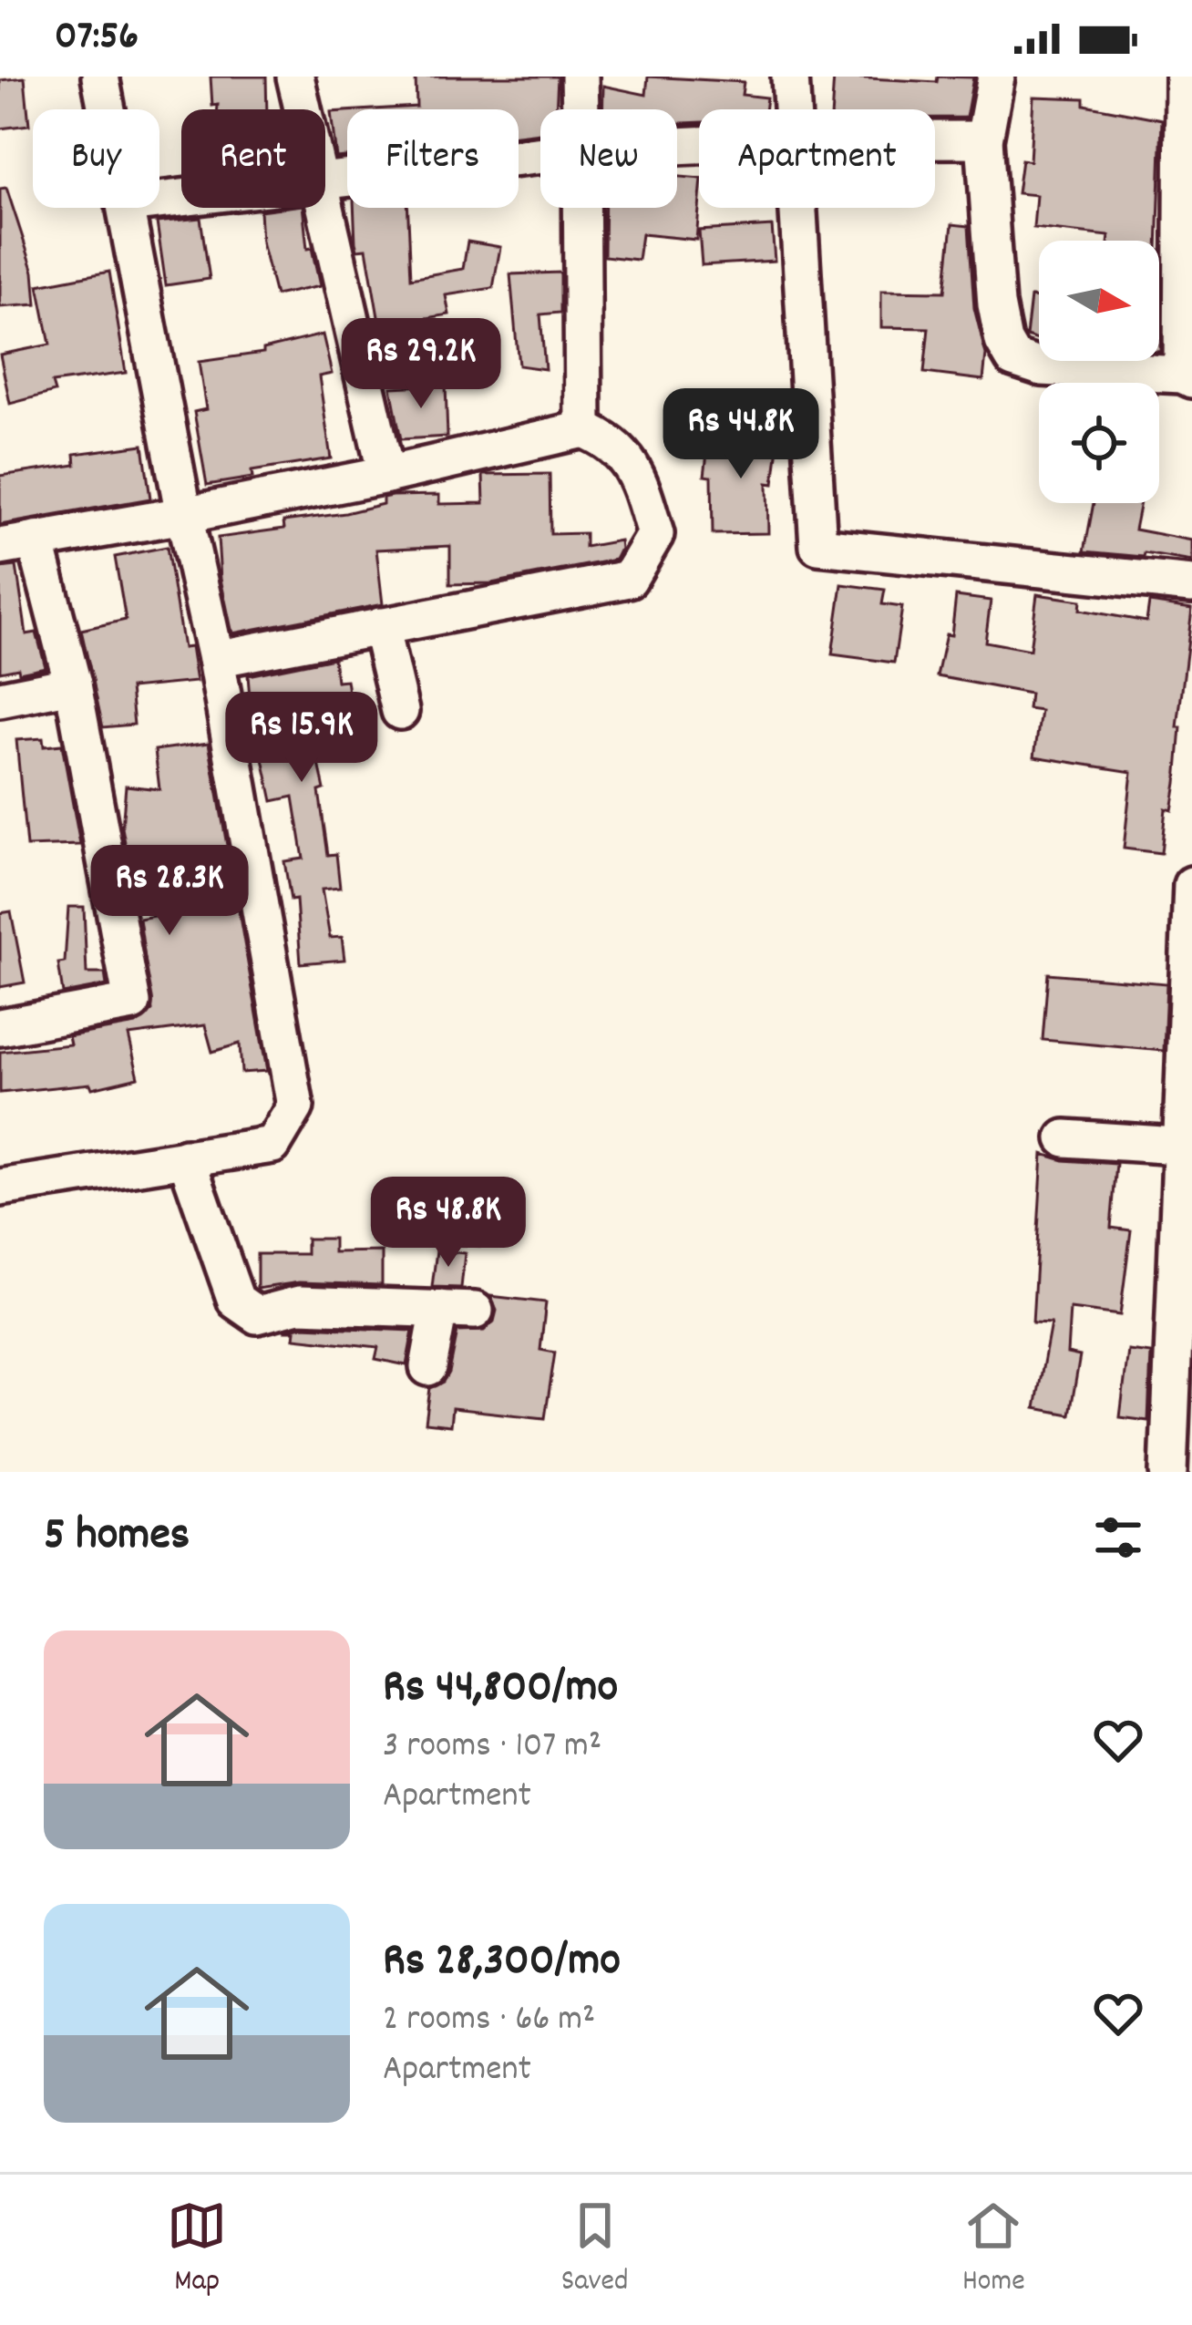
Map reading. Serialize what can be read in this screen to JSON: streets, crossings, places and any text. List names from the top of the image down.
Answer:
{
  "north": "right",
  "page": {
    "status": "07:56",
    "chip": [
      "Buy",
      "Rent",
      "Filters",
      "New",
      "Apartment"
    ],
    "price": [
      "Rs 29.2K",
      "Rs 44.8K",
      "Rs 15.9K",
      "Rs 28.3K",
      "Rs 48.8K"
    ],
    "heading": "5 homes",
    "list": [
      {
        "name": "Rs 44,800/mo",
        "note": "3 rooms · 107 m² · Apartment"
      },
      {
        "name": "Rs 28,300/mo",
        "note": "2 rooms · 66 m² · Apartment"
      }
    ],
    "tabs": ["Map", "Saved", "Home"]
  }
}
